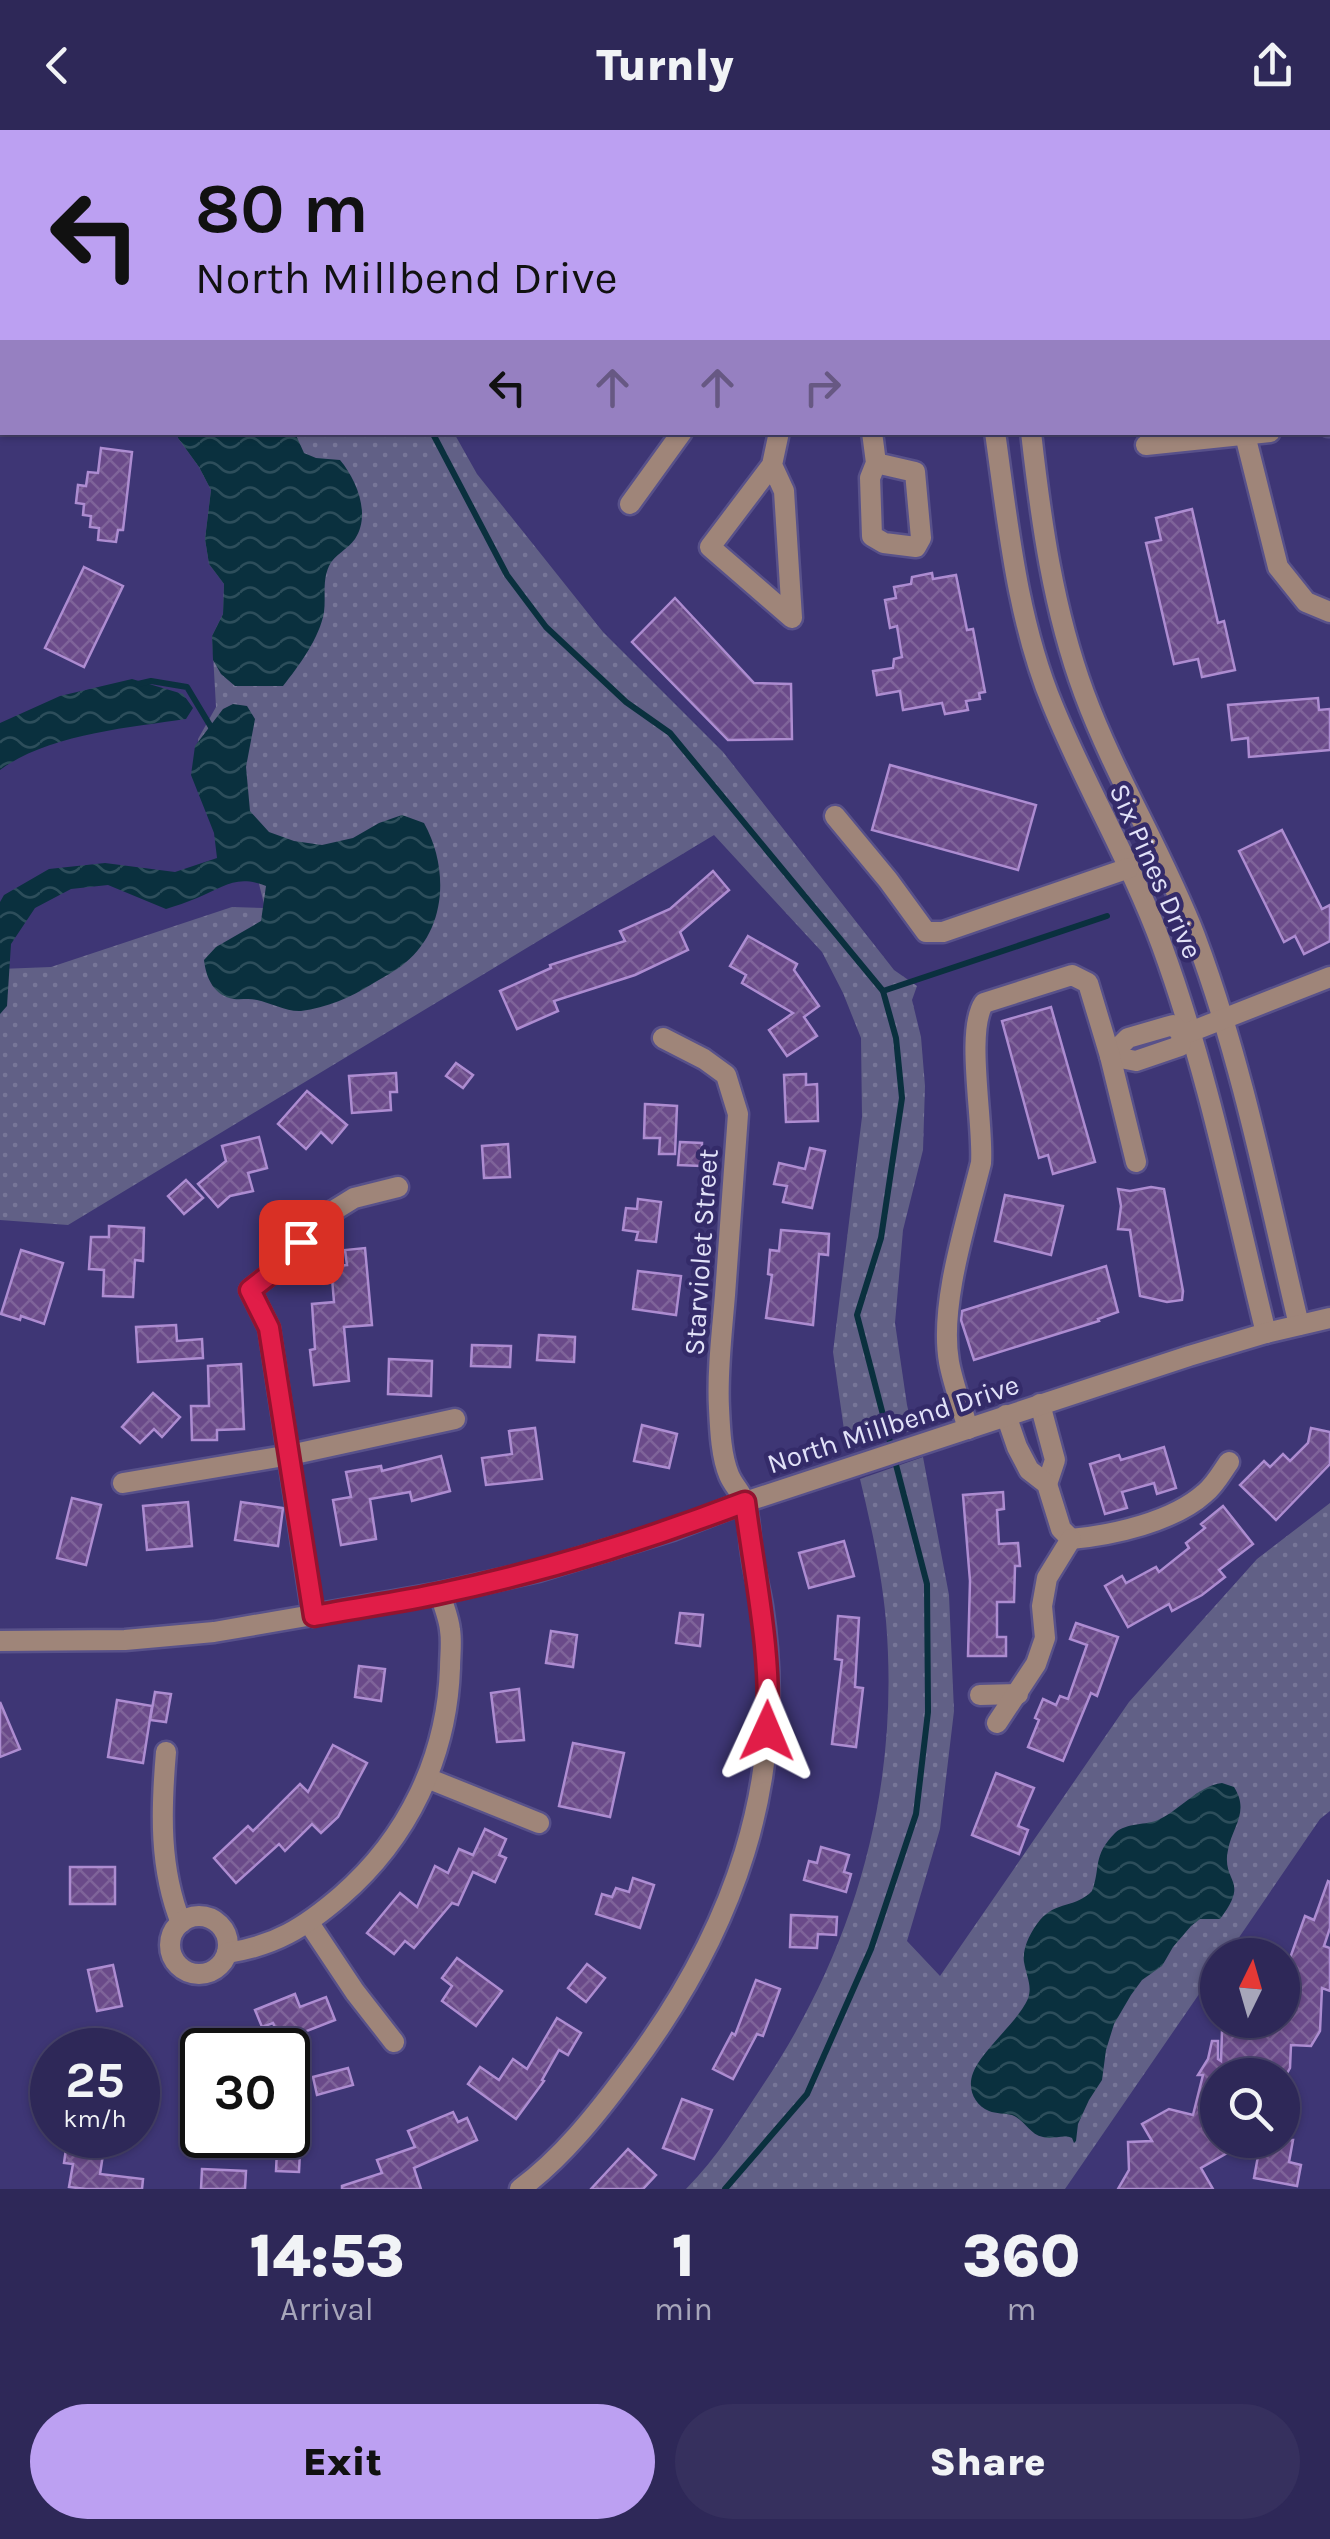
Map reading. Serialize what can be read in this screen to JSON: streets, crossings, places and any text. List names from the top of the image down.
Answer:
{
  "streets": {
    "street": ["Six Pines Drive", "Starviolet Street", "North Millbend Drive"]
  },
  "crossings": [
    ["Six Pines Drive", "North Millbend Drive"],
    ["Starviolet Street", "North Millbend Drive"]
  ],
  "north": "top",
  "page": {
    "header": "Turnly",
    "turn": ["80 m", "North Millbend Drive"],
    "speed": "25 km/h",
    "limit": "30",
    "eta": [
      "14:53",
      "Arrival",
      "1",
      "min",
      "360",
      "m"
    ],
    "buttons": ["Exit", "Share"]
  }
}
